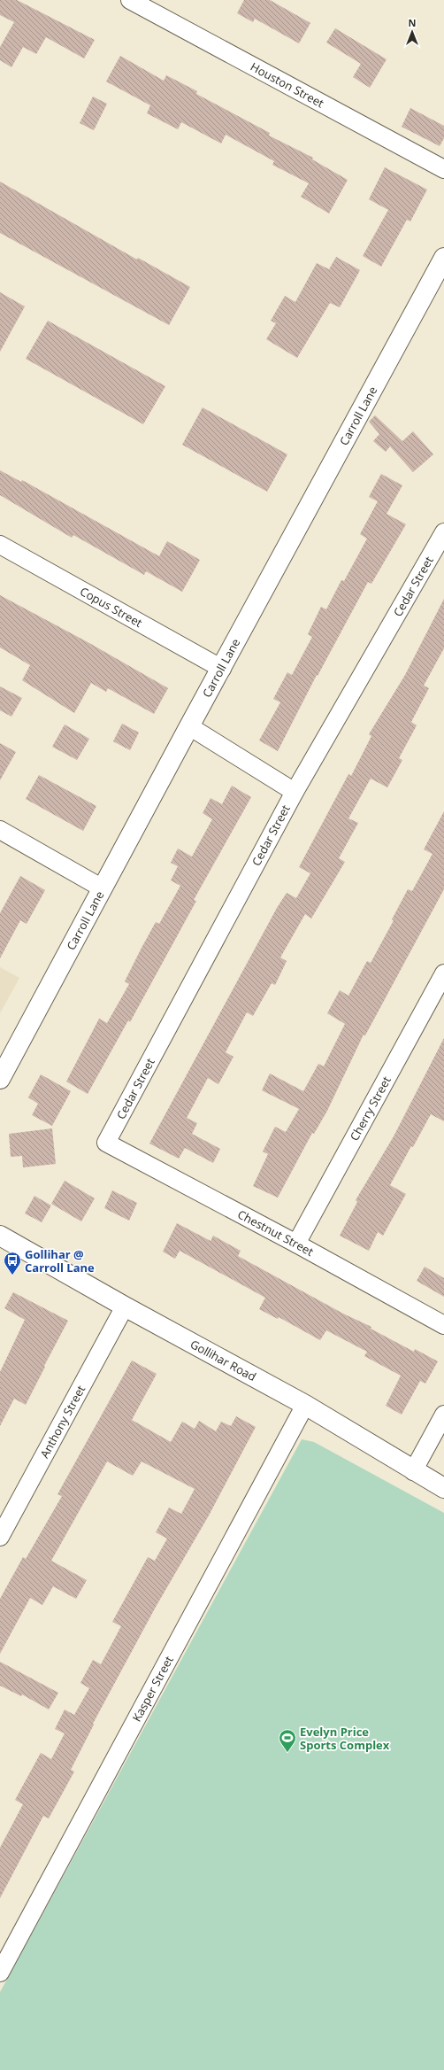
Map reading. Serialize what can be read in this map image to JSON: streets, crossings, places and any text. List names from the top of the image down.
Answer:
{
  "streets": {
    "street": [
      "Houston Street",
      "Carroll Lane",
      "Cedar Street",
      "Copus Street",
      "Cherry Street",
      "Chestnut Street",
      "Gollihar Road",
      "Anthony Street",
      "Kasper Street"
    ]
  },
  "crossings": [
    ["Carroll Lane", "Copus Street"],
    ["Cedar Street", "Chestnut Street"],
    ["Cherry Street", "Chestnut Street"],
    ["Gollihar Road", "Anthony Street"],
    ["Gollihar Road", "Kasper Street"]
  ],
  "places": {
    "bus stop": ["Gollihar @ Carroll Lane"],
    "sports": ["Evelyn Price Sports Complex"]
  },
  "north": "top"
}
